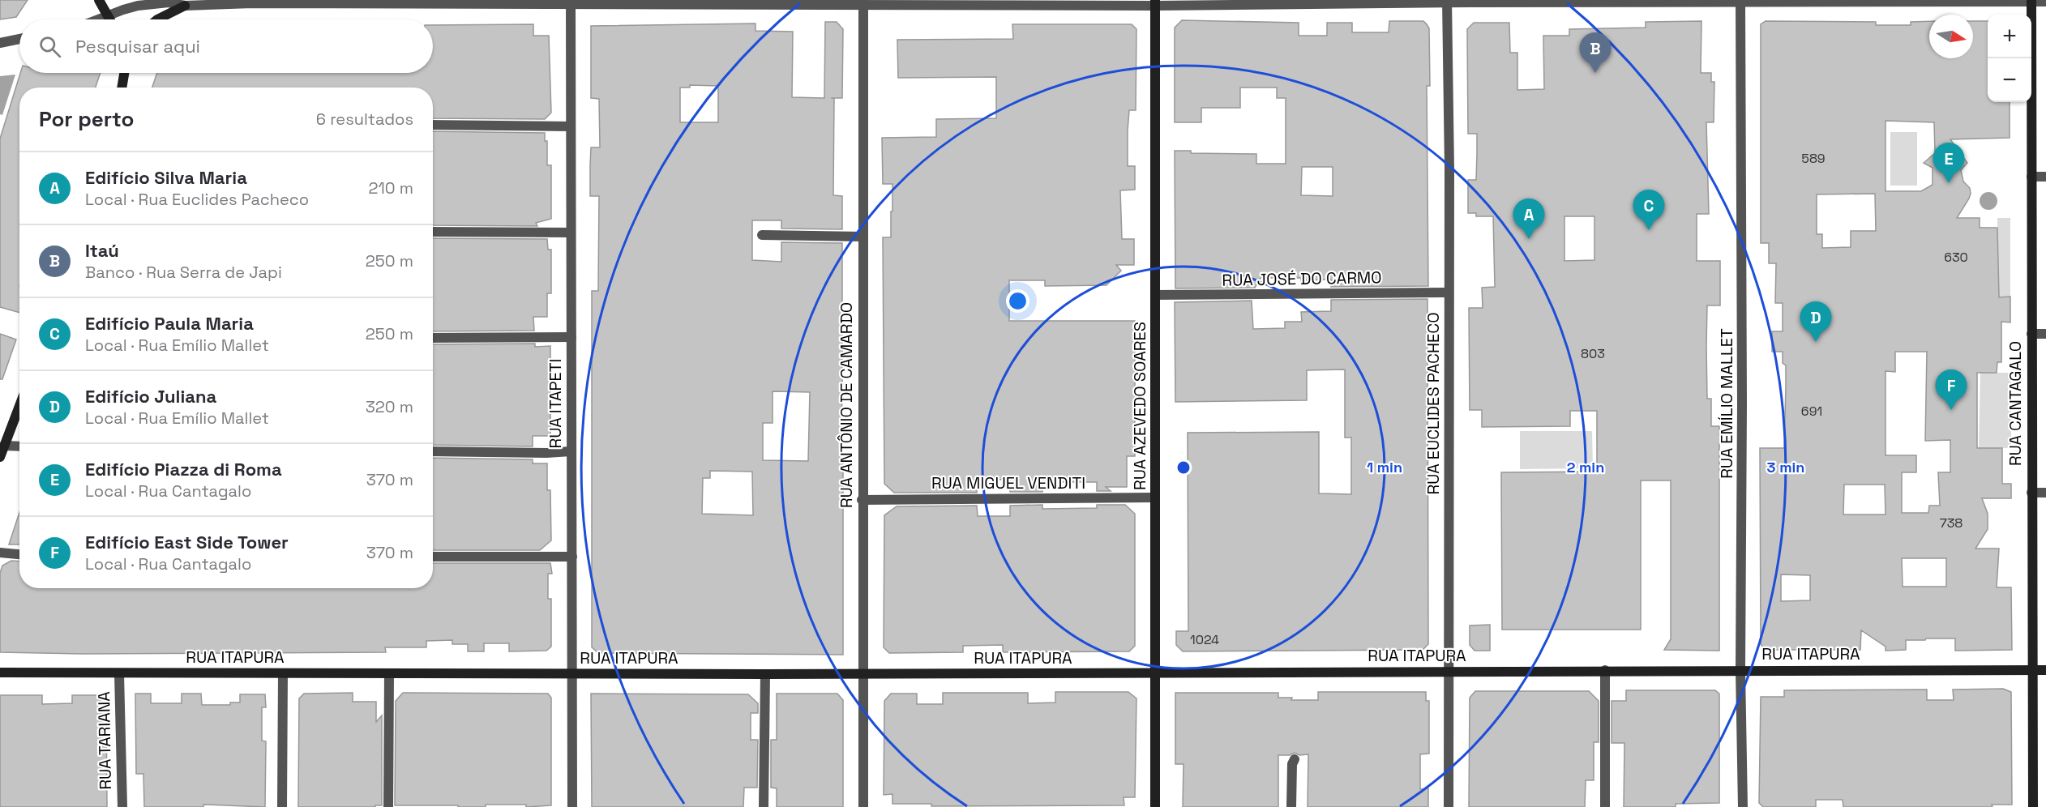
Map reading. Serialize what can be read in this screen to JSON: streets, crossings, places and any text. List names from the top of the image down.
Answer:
{
  "streets": {
    "street": [
      "RUA JOSÉ DO CARMO",
      "RUA ITAPETI",
      "RUA EUCLIDES PACHECO",
      "RUA EMÍLIO MALLET",
      "RUA CANTAGALO",
      "RUA ANTÔNIO DE CAMARDO",
      "RUA AZEVEDO SOARES",
      "RUA MIGUEL VENDITI",
      "RUA ITAPURA",
      "RUA TARIANA"
    ]
  },
  "crossings": [
    ["RUA JOSÉ DO CARMO", "RUA EUCLIDES PACHECO"],
    ["RUA JOSÉ DO CARMO", "RUA AZEVEDO SOARES"],
    ["RUA ITAPETI", "RUA ITAPURA"],
    ["RUA EUCLIDES PACHECO", "RUA ITAPURA"],
    ["RUA EMÍLIO MALLET", "RUA ITAPURA"],
    ["RUA CANTAGALO", "RUA ITAPURA"],
    ["RUA ANTÔNIO DE CAMARDO", "RUA MIGUEL VENDITI"],
    ["RUA ANTÔNIO DE CAMARDO", "RUA ITAPURA"],
    ["RUA AZEVEDO SOARES", "RUA MIGUEL VENDITI"],
    ["RUA AZEVEDO SOARES", "RUA ITAPURA"],
    ["RUA ITAPURA", "RUA TARIANA"]
  ],
  "house_numbers": [
    "589",
    "630",
    "803",
    "691",
    "738",
    "1024"
  ],
  "north": "right",
  "page": {
    "map_buttons": ["+", "−"],
    "search": "Pesquisar aqui",
    "pins": [
      "B",
      "E",
      "C",
      "A",
      "D",
      "F"
    ],
    "heading": ["Por perto", "6 resultados"],
    "list": [
      {
        "mark": "A",
        "name": "Edifício Silva Maria",
        "note": "Local · Rua Euclides Pacheco",
        "value": "210 m"
      },
      {
        "mark": "B",
        "name": "Itaú",
        "note": "Banco · Rua Serra de Japi",
        "value": "250 m"
      },
      {
        "mark": "C",
        "name": "Edifício Paula Maria",
        "note": "Local · Rua Emílio Mallet",
        "value": "250 m"
      },
      {
        "mark": "D",
        "name": "Edifício Juliana",
        "note": "Local · Rua Emílio Mallet",
        "value": "320 m"
      },
      {
        "mark": "E",
        "name": "Edifício Piazza di Roma",
        "note": "Local · Rua Cantagalo",
        "value": "370 m"
      },
      {
        "mark": "F",
        "name": "Edifício East Side Tower",
        "note": "Local · Rua Cantagalo",
        "value": "370 m"
      }
    ]
  },
  "rings": ["1 min", "2 min", "3 min"]
}
